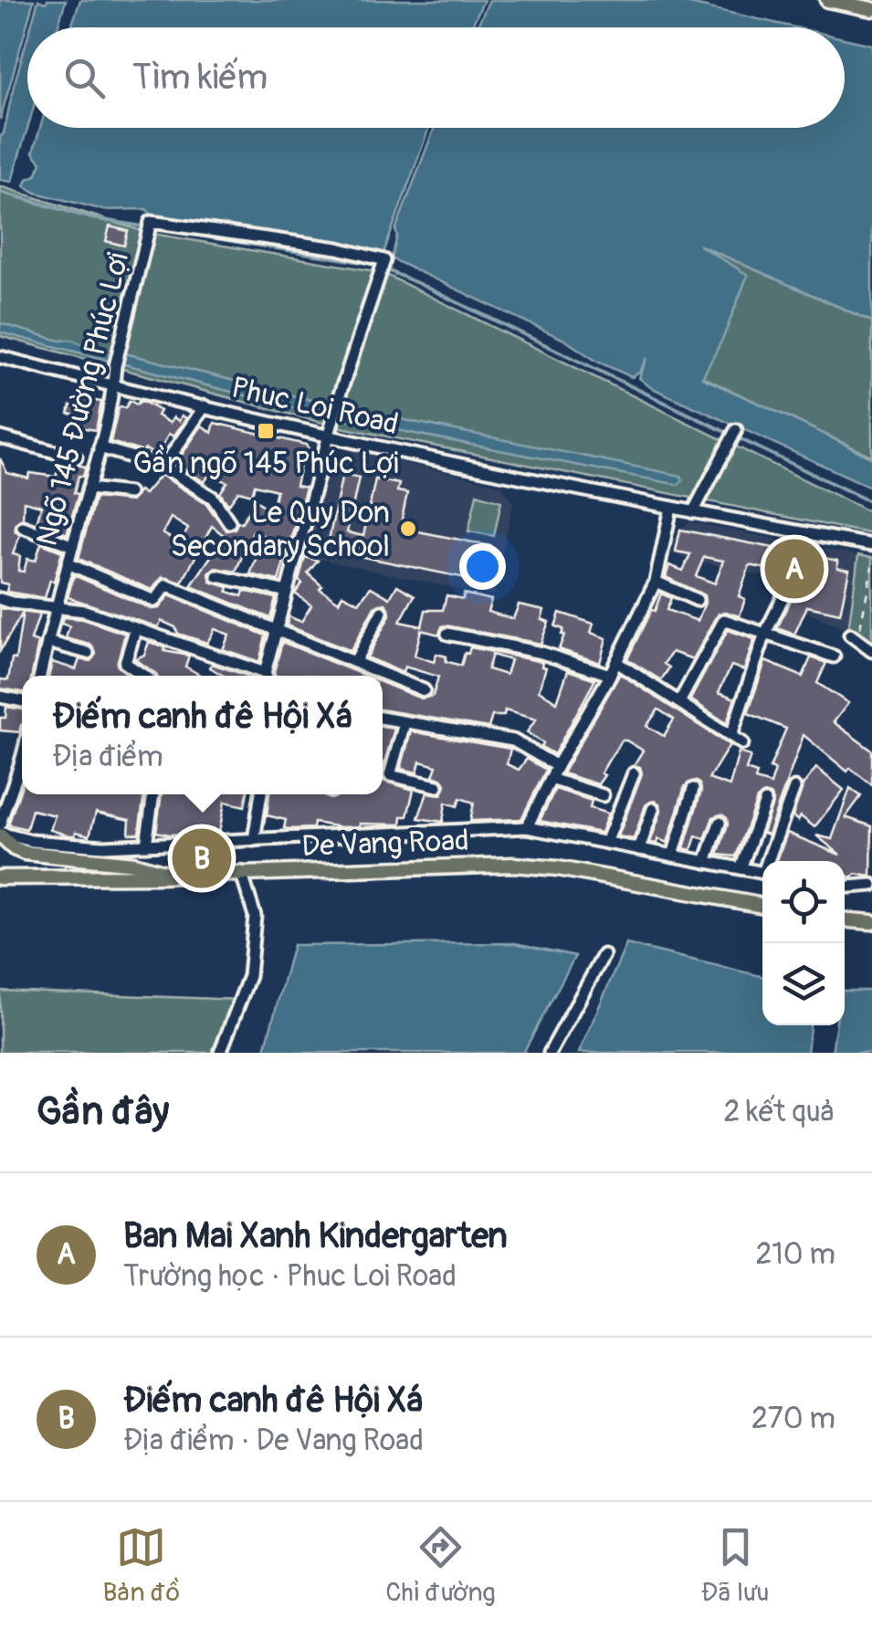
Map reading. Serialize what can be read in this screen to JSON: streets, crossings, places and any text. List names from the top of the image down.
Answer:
{
  "streets": {
    "main road": ["De Vang Road"],
    "street": ["Ngõ 145 Đường Phúc Lợi", "Phuc Loi Road"]
  },
  "crossings": [
    ["Ngõ 145 Đường Phúc Lợi", "Phuc Loi Road"]
  ],
  "places": {
    "transit": ["Gần ngõ 145 Phúc Lợi"],
    "other": ["Le Quy Don Secondary School"]
  },
  "page": {
    "search": "Tìm kiếm",
    "pins": ["A", "B"],
    "popup": ["Điếm canh đê Hội Xá", "Địa điểm"],
    "heading": ["Gần đây", "2 kết quả"],
    "list": [
      {
        "mark": "A",
        "name": "Ban Mai Xanh Kindergarten",
        "note": "Trường học · Phuc Loi Road",
        "value": "210 m"
      },
      {
        "mark": "B",
        "name": "Điếm canh đê Hội Xá",
        "note": "Địa điểm · De Vang Road",
        "value": "270 m"
      }
    ],
    "nav": ["Bản đồ", "Chỉ đường", "Đã lưu"]
  }
}
